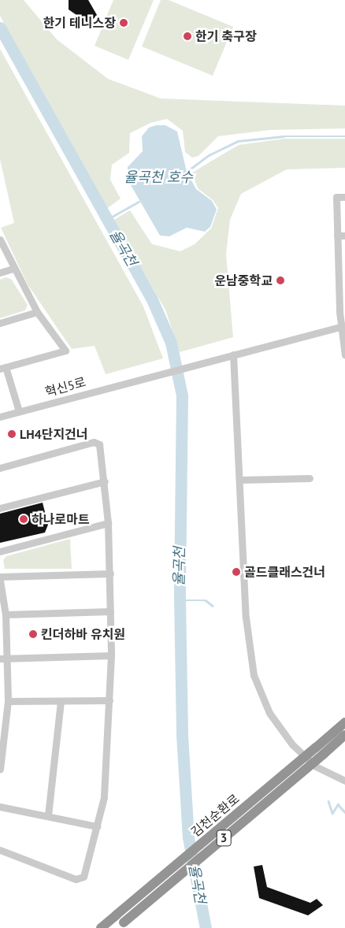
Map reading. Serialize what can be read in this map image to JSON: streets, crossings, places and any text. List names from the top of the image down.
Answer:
{
  "streets": {
    "highway": ["김천순환로", "3"],
    "street": ["혁신5로"]
  },
  "water": ["율곡천 호수", "율곡천"],
  "places": [
    "한기 테니스장",
    "한기 축구장",
    "운남중학교",
    "LH4단지건너",
    "하나로마트",
    "골드클래스건너",
    "킨더하바 유치원"
  ]
}
